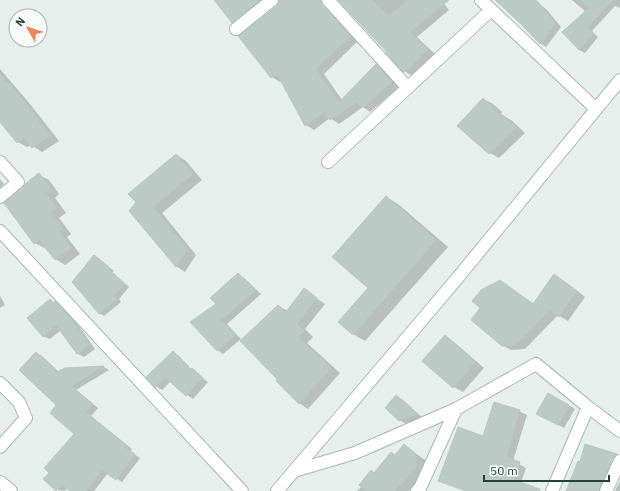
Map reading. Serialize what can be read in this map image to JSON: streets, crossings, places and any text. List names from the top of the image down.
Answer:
{
  "scale_bar": "50 m",
  "north": "top left"
}
